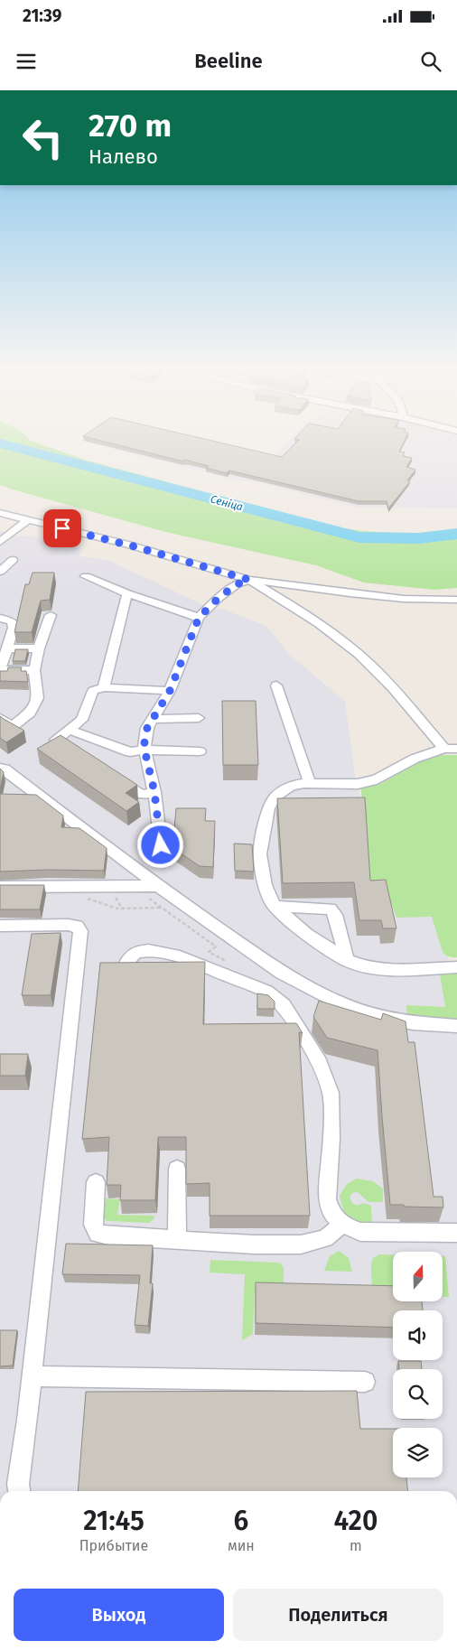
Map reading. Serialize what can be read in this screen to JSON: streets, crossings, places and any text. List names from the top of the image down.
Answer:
{
  "water": ["Сеніца"],
  "north": "top",
  "page": {
    "status": "21:39",
    "header": "Beeline",
    "turn": ["270 m", "Налево"],
    "eta": [
      "21:45",
      "Прибытие",
      "6",
      "мин",
      "420",
      "m"
    ],
    "buttons": ["Выход", "Поделиться"]
  }
}
